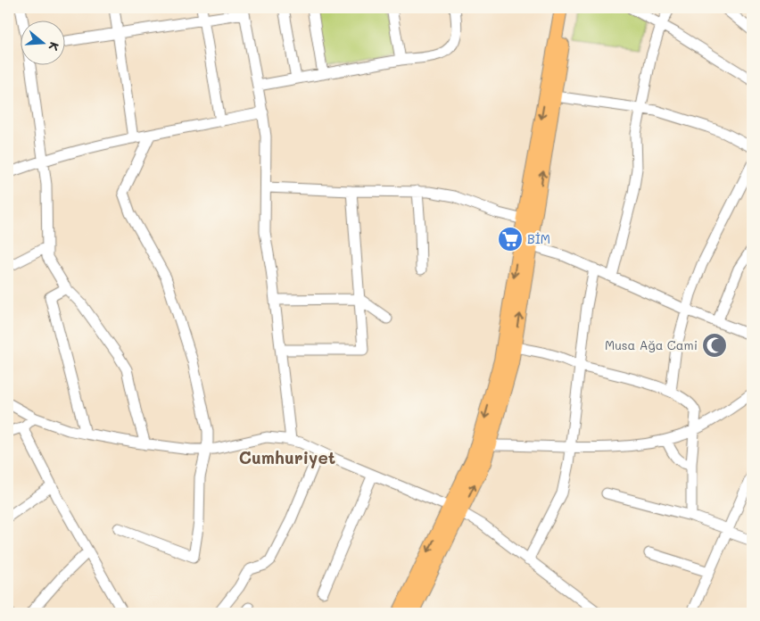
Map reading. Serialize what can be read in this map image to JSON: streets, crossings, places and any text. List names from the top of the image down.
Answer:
{
  "districts": ["Cumhuriyet"],
  "places": {
    "supermarket": ["BİM"],
    "mosque": ["Musa Ağa Cami"]
  },
  "north": "right"
}
